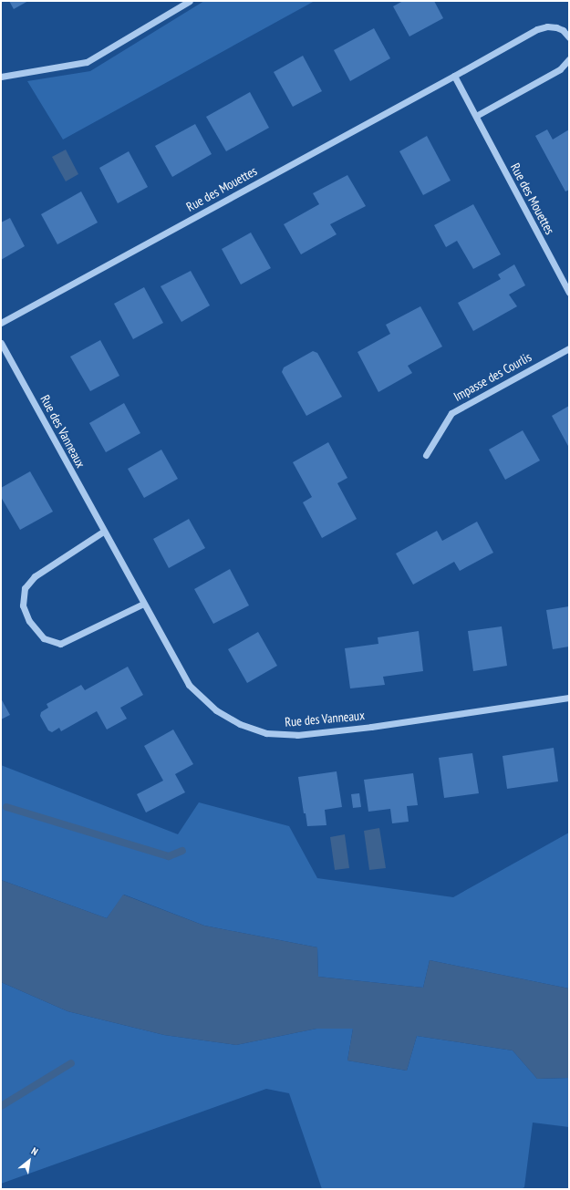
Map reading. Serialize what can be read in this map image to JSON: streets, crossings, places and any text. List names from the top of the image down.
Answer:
{
  "streets": {
    "street": ["Rue des Mouettes", "Impasse des Courlis", "Rue des Vanneaux"]
  },
  "north": "top right"
}
